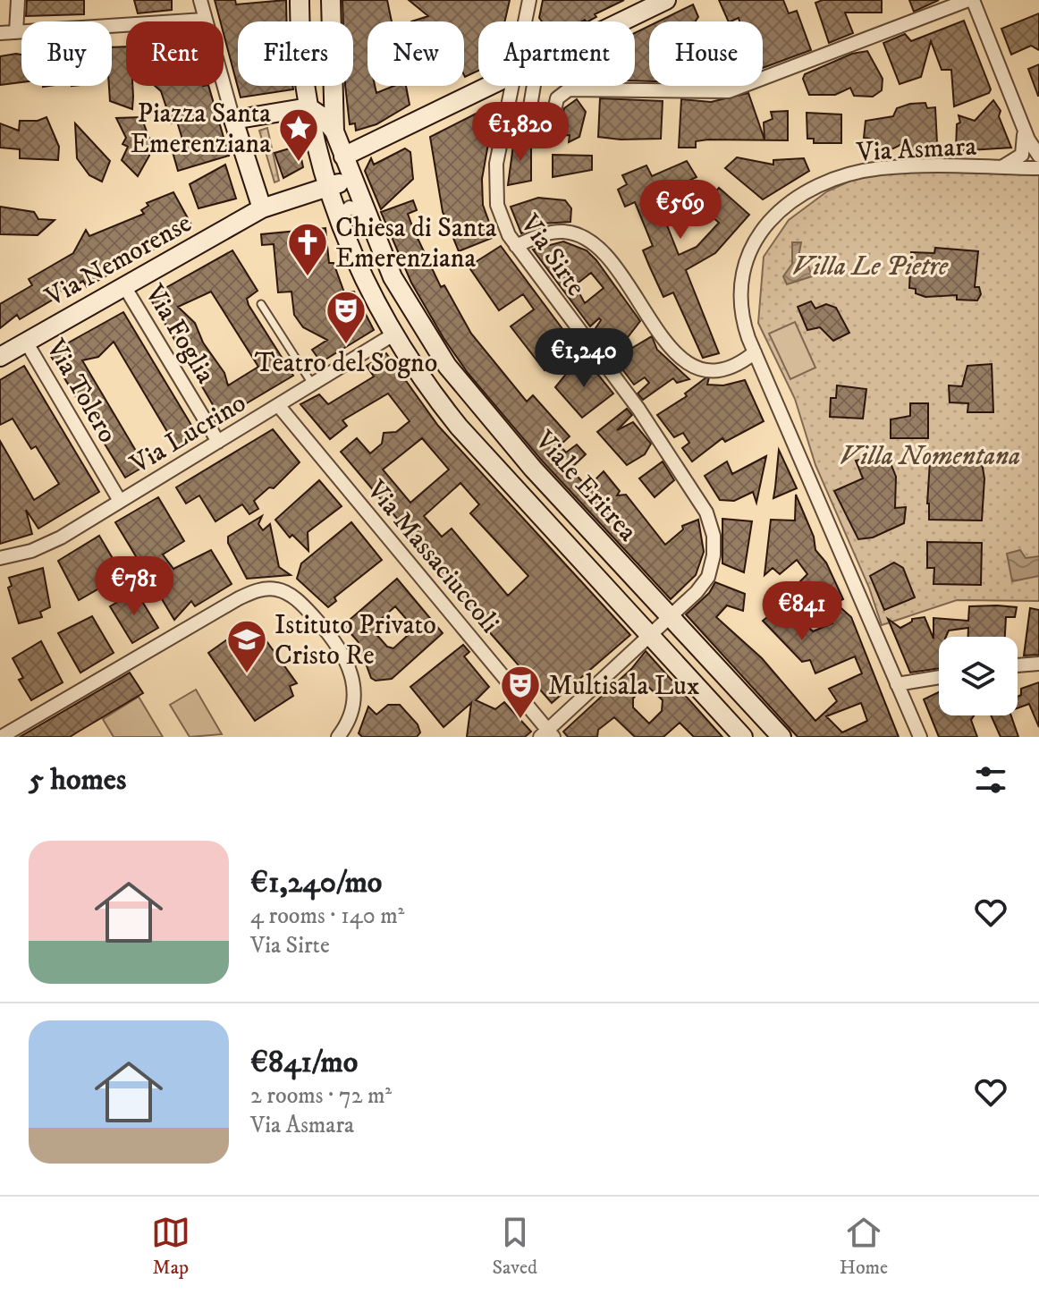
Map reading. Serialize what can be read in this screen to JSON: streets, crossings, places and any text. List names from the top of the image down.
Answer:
{
  "streets": {
    "street": [
      "Via Asmara",
      "Via Sirte",
      "Via Nemorense",
      "Via Foglia",
      "Via Tolero",
      "Via Lucrino",
      "Viale Eritrea",
      "Via Massaciuccoli"
    ]
  },
  "crossings": [
    ["Via Sirte", "Viale Eritrea"],
    ["Via Sirte", "Via Massaciuccoli"],
    ["Via Nemorense", "Via Foglia"],
    ["Via Nemorense", "Via Tolero"],
    ["Via Foglia", "Via Lucrino"],
    ["Via Tolero", "Via Lucrino"],
    ["Via Lucrino", "Viale Eritrea"],
    ["Via Lucrino", "Via Massaciuccoli"]
  ],
  "parks": ["Villa Le Pietre", "Villa Nomentana"],
  "places": {
    "place": ["Piazza Santa Emerenziana"],
    "church": ["Chiesa di Santa Emerenziana"],
    "theatre": ["Teatro del Sogno", "Multisala Lux"],
    "school or university": ["Istituto Privato Cristo Re"]
  },
  "page": {
    "chip": [
      "Buy",
      "Rent",
      "Filters",
      "New",
      "Apartment",
      "House"
    ],
    "price": [
      "€1,820",
      "€569",
      "€1,240",
      "€781",
      "€841"
    ],
    "heading": "5 homes",
    "list": [
      {
        "name": "€1,240/mo",
        "note": "4 rooms · 140 m² · Via Sirte"
      },
      {
        "name": "€841/mo",
        "note": "2 rooms · 72 m² · Via Asmara"
      }
    ],
    "tabs": ["Map", "Saved", "Home"]
  }
}
